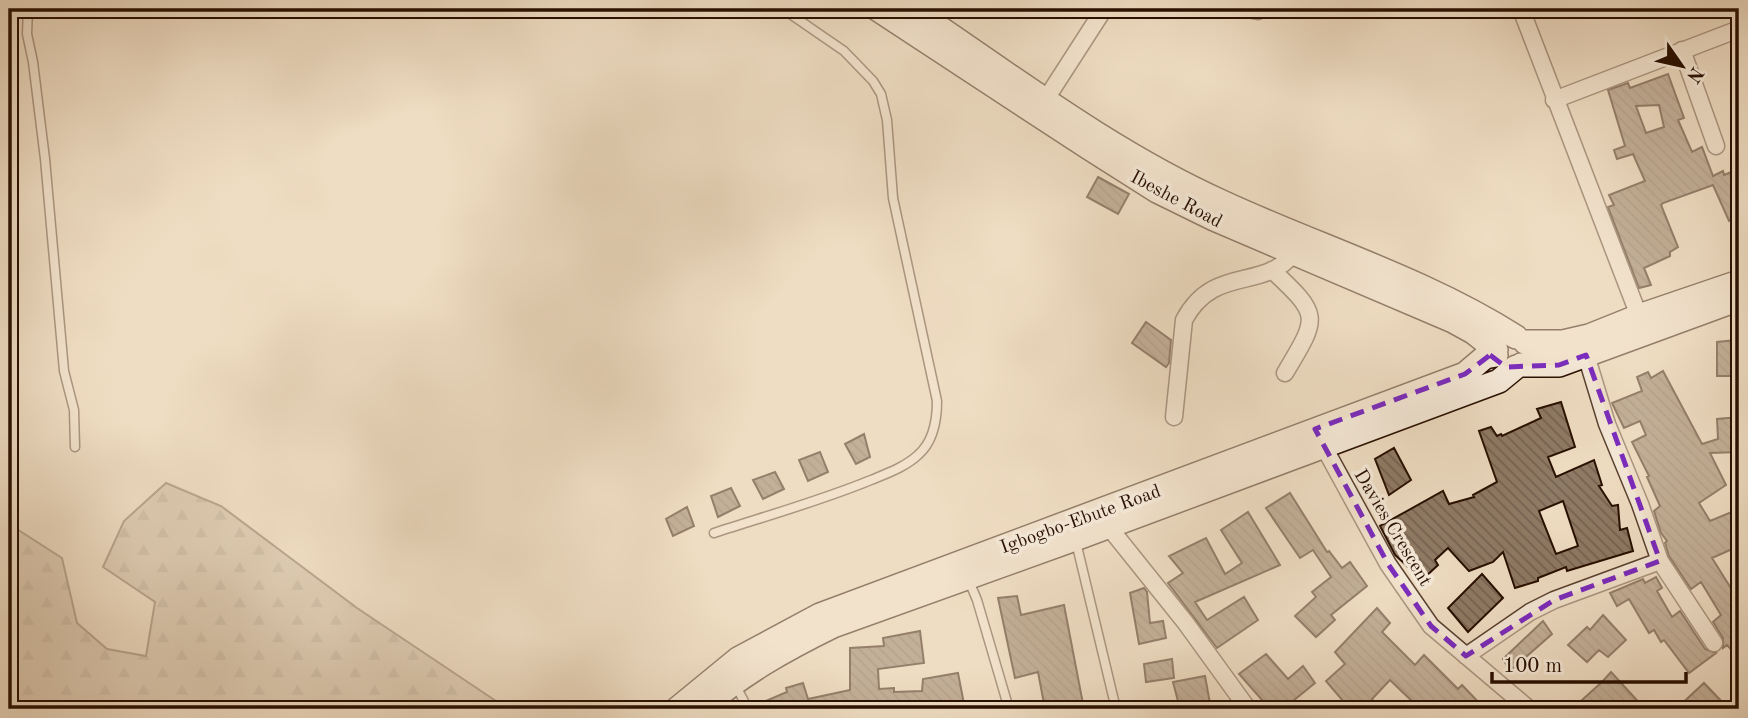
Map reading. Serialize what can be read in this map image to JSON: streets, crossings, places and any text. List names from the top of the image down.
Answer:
{
  "streets": {
    "main road": ["Ibeshe Road", "Igbogbo-Ebute Road"],
    "street": ["Davies Crescent"]
  },
  "crossings": [
    ["Ibeshe Road", "Igbogbo-Ebute Road"],
    ["Igbogbo-Ebute Road", "Davies Crescent"]
  ],
  "scale_bar": "100 m",
  "north": "bottom right"
}
